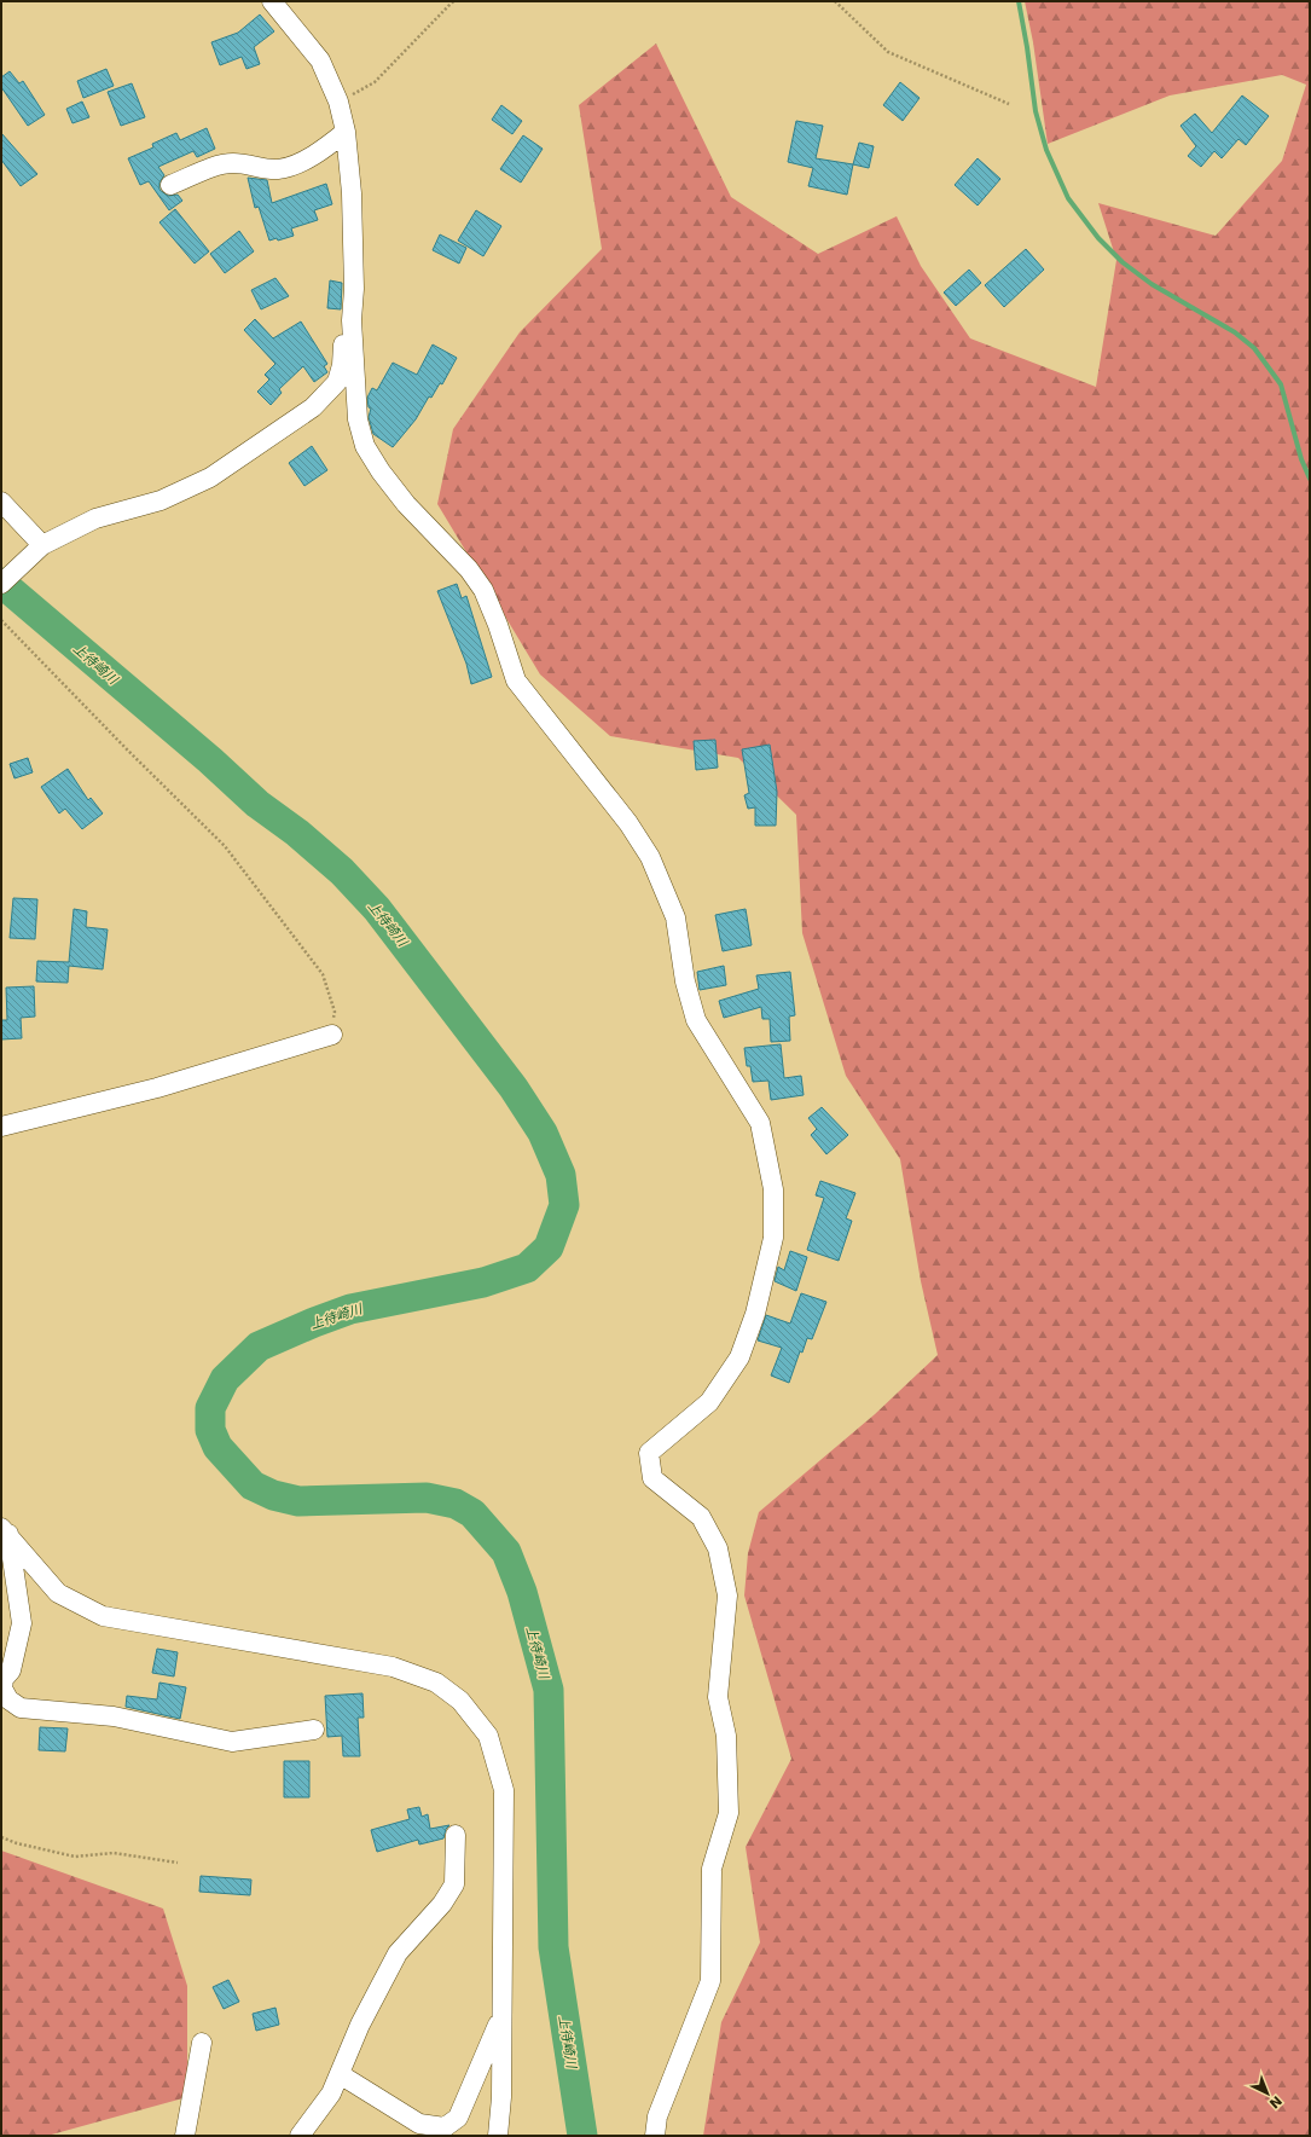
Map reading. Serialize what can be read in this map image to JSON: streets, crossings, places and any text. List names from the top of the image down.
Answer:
{
  "water": ["上待崎川"],
  "north": "bottom right"
}
